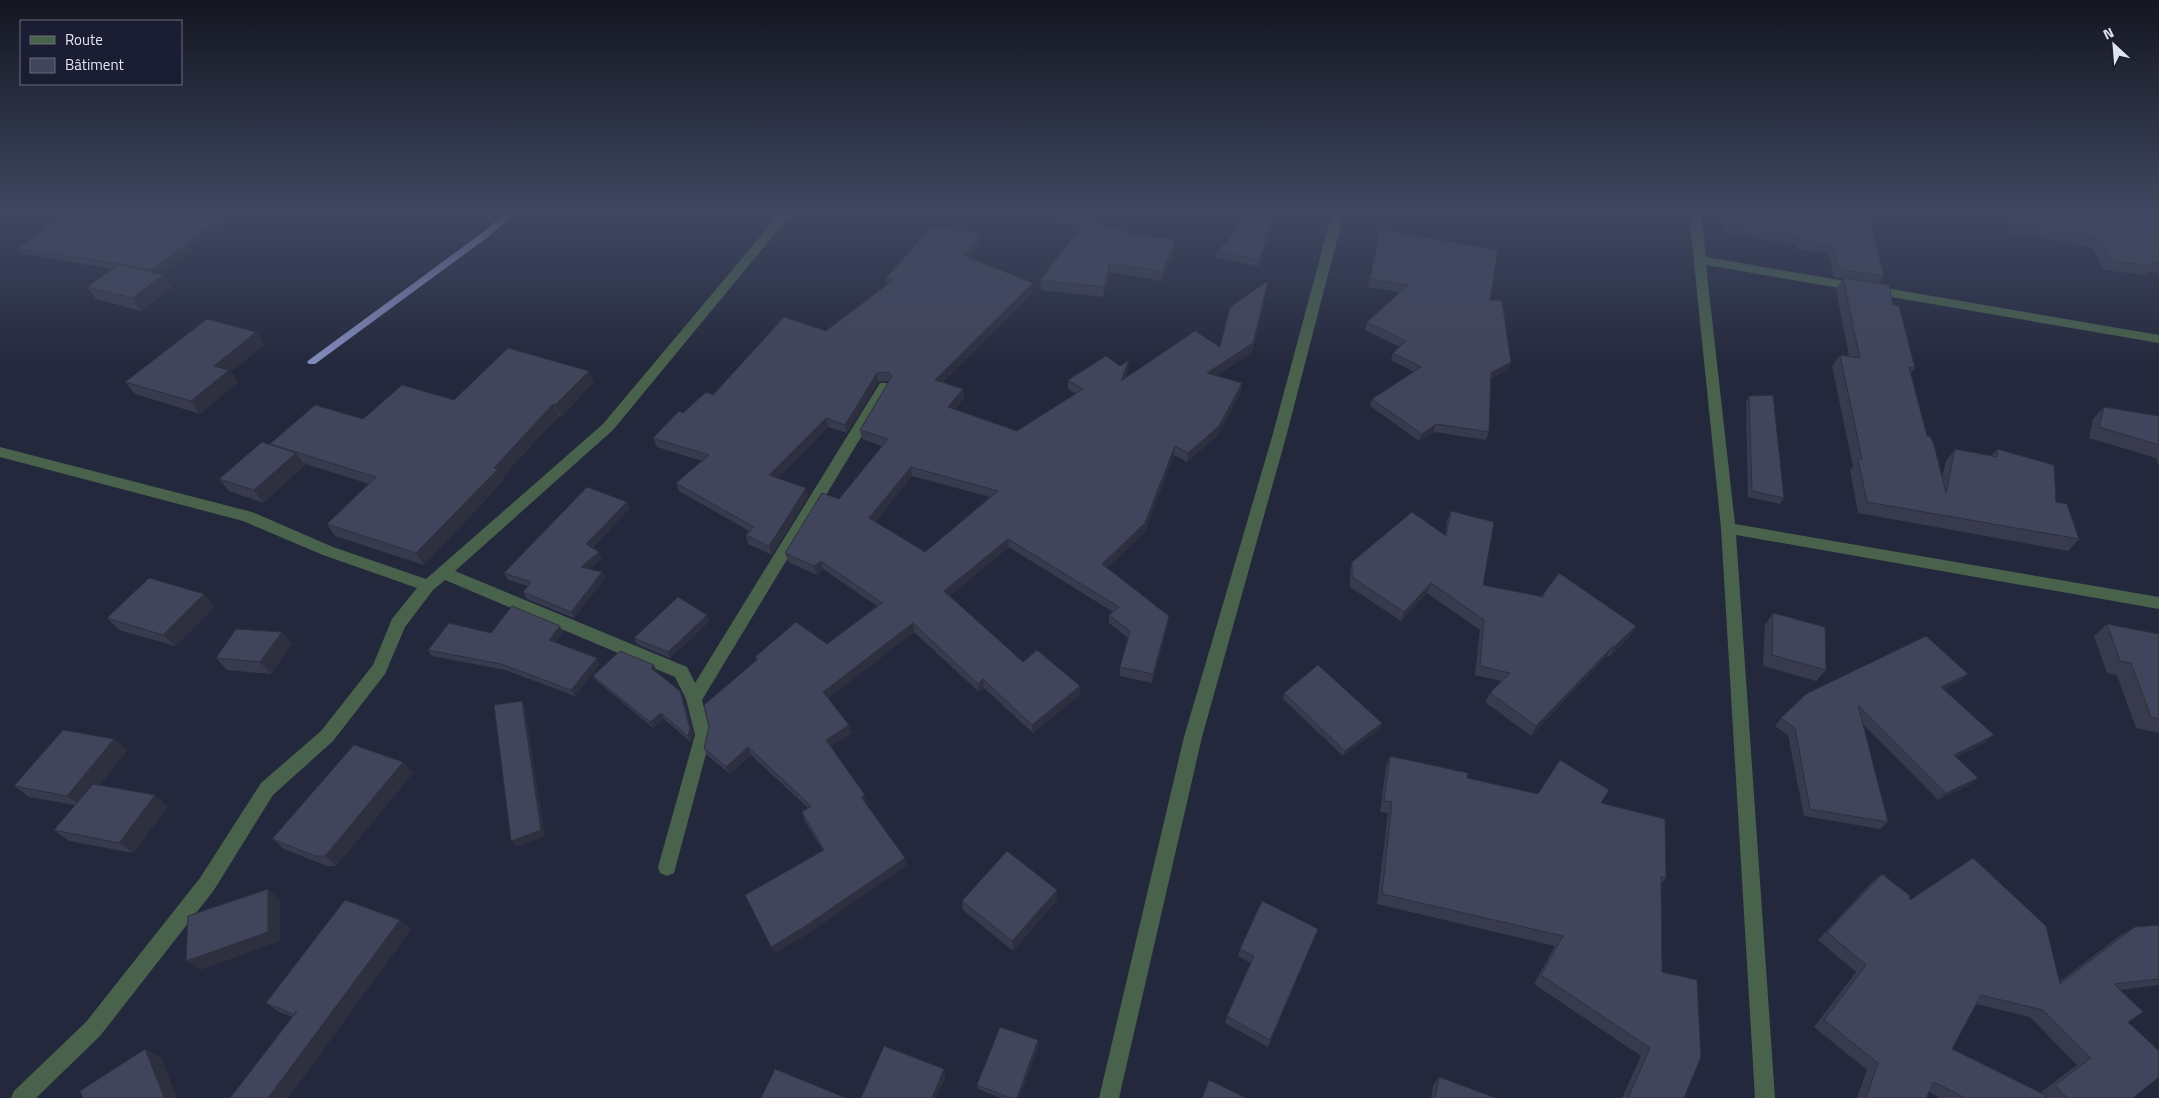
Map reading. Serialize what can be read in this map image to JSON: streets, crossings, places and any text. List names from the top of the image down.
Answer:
{
  "legend": ["Route", "Bâtiment"],
  "north": "top left"
}
